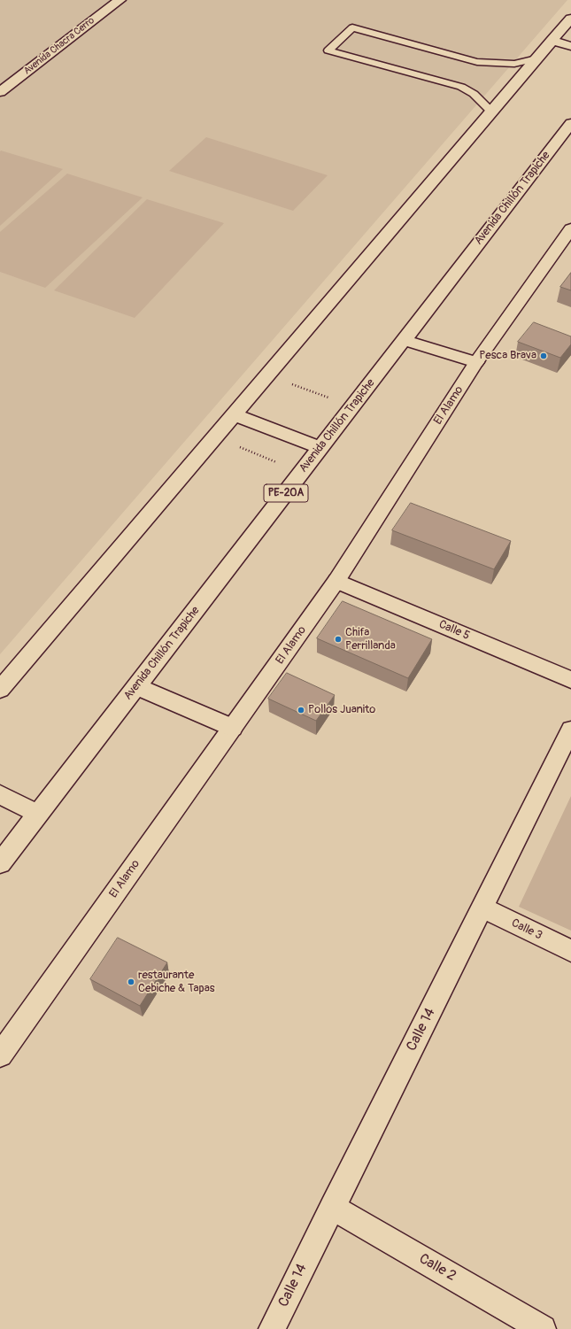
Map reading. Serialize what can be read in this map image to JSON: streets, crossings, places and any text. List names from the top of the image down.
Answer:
{
  "streets": {
    "main road": [
      "Avenida Chacra Cerro",
      "Avenida Chillón Trapiche",
      "El Alamo",
      "PE-20A",
      "Calle 5",
      "Calle 3",
      "Calle 14",
      "Calle 2"
    ]
  },
  "crossings": [
    ["El Alamo", "Calle 5"],
    ["Calle 3", "Calle 14"],
    ["Calle 14", "Calle 2"]
  ],
  "places": [
    "Pesca Brava",
    "Chifa Perrillanda",
    "Pollos Juanito",
    "restaurante Cebiche & Tapas"
  ]
}
